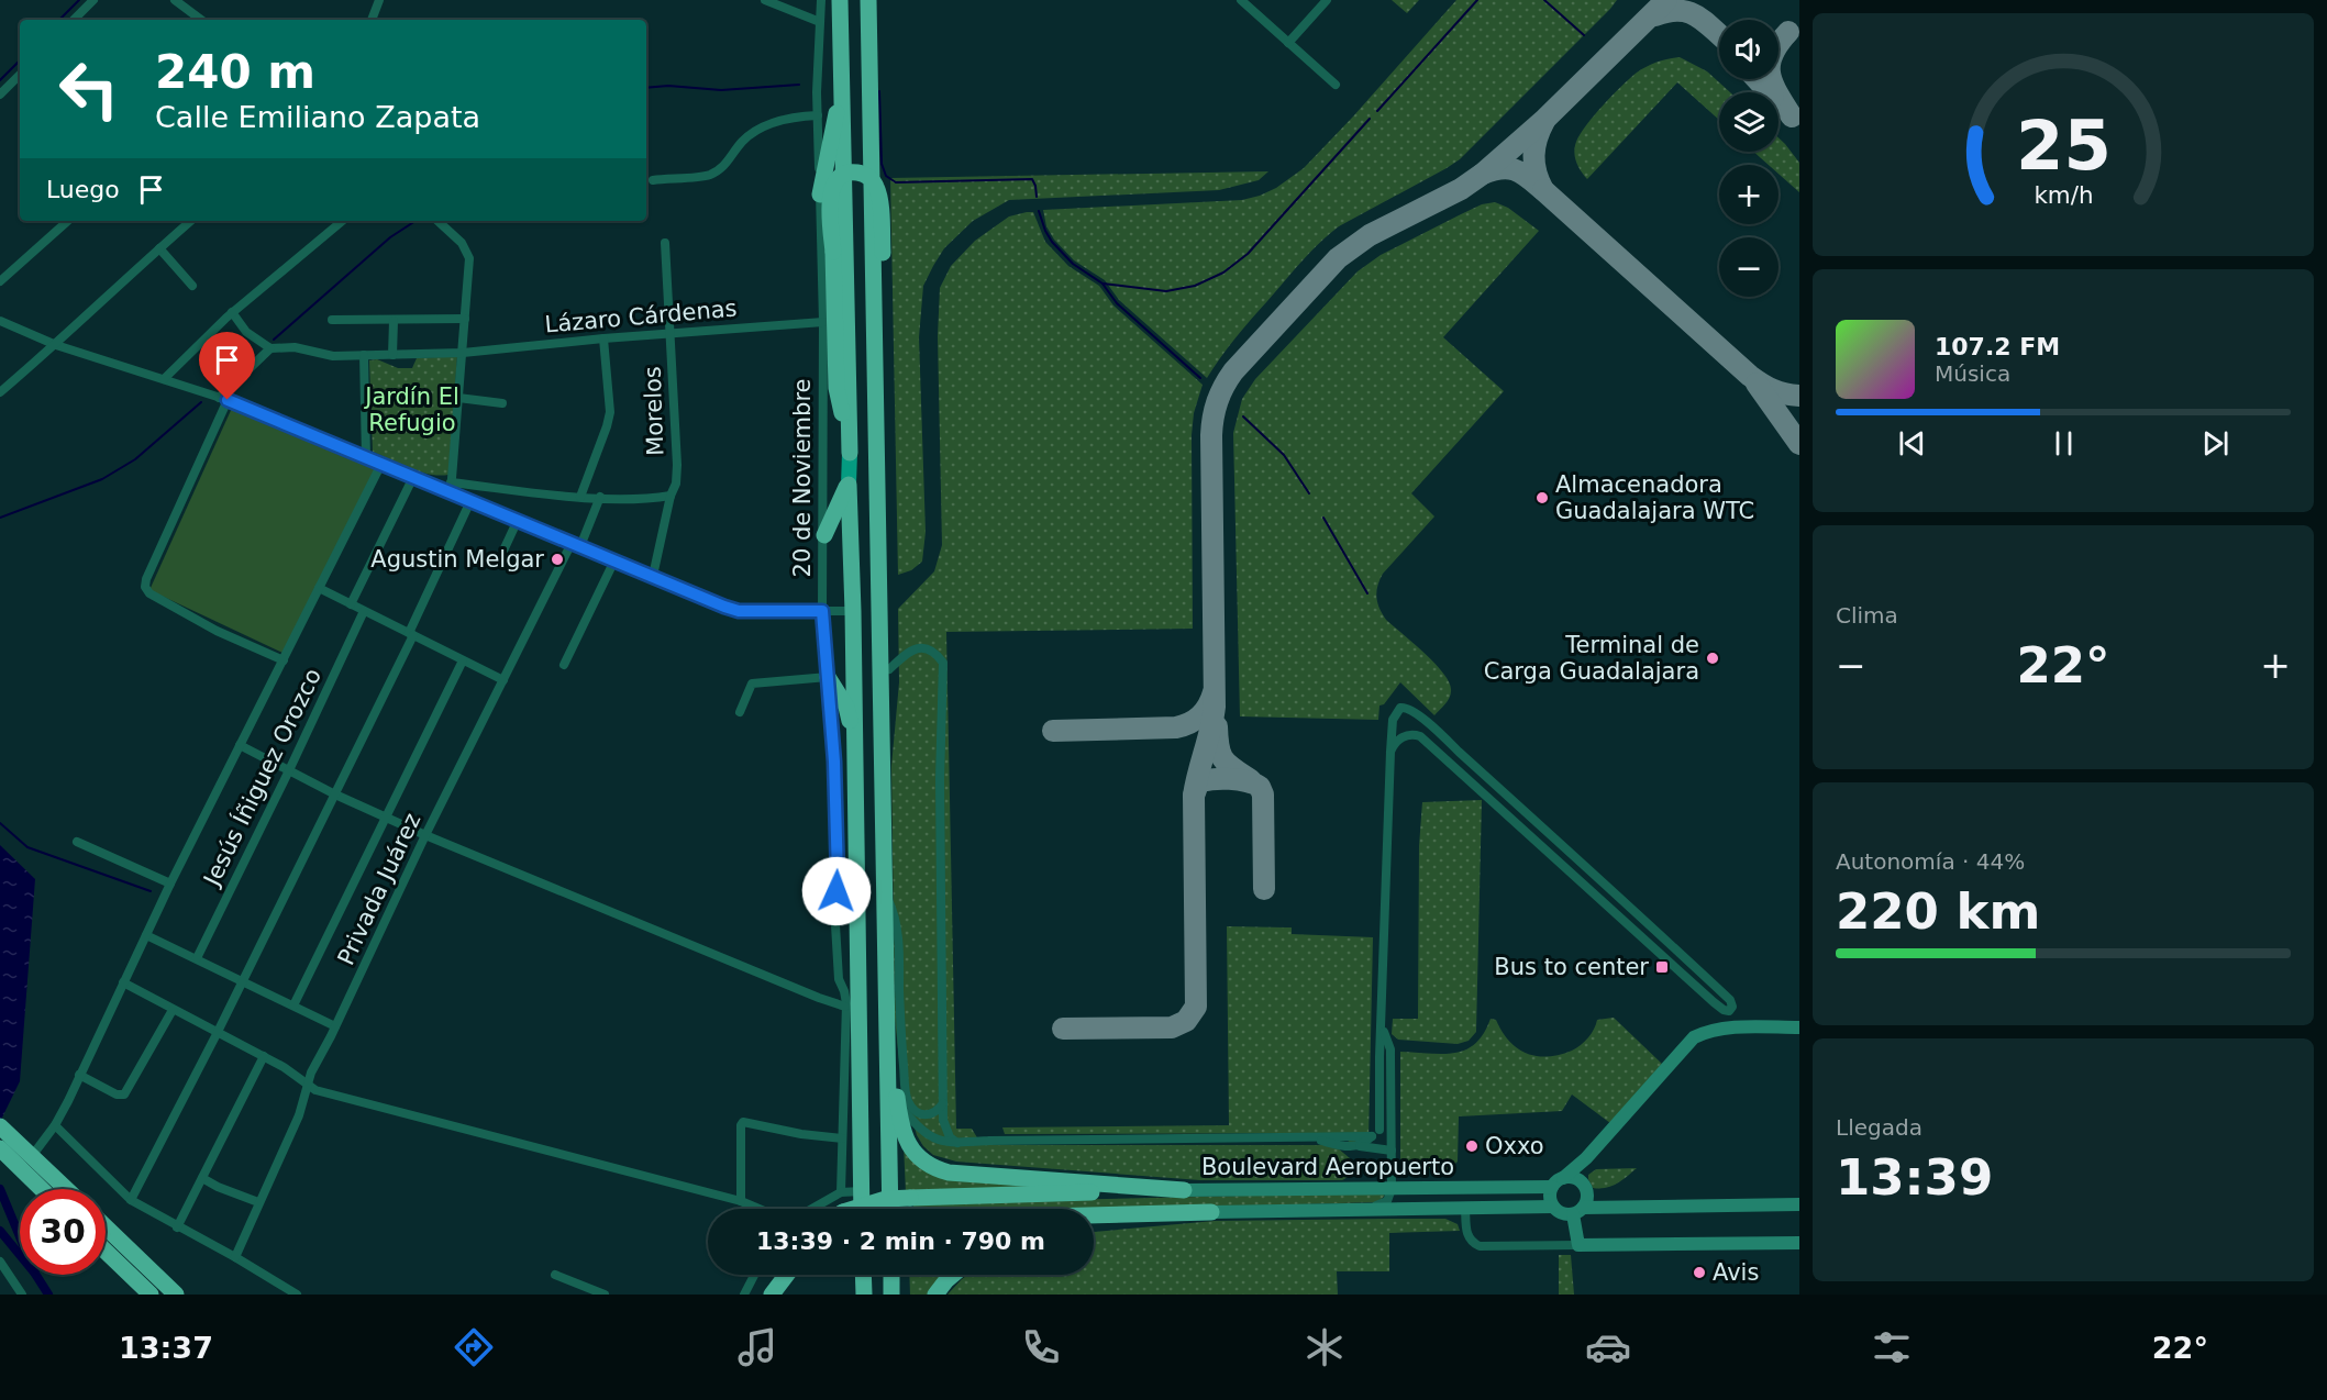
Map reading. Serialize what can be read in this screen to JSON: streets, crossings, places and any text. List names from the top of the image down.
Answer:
{
  "streets": {
    "street": [
      "Lázaro Cárdenas",
      "Morelos",
      "20 de Noviembre",
      "Jesús Íñiguez Orozco",
      "Privada Juárez",
      "Boulevard Aeropuerto"
    ]
  },
  "crossings": [
    ["Lázaro Cárdenas", "Morelos"],
    ["Lázaro Cárdenas", "20 de Noviembre"]
  ],
  "parks": ["Jardín El Refugio"],
  "places": {
    "other": [
      "Almacenadora Guadalajara WTC",
      "Agustin Melgar",
      "Terminal de Carga Guadalajara",
      "Oxxo",
      "Avis"
    ],
    "transit": ["Bus to center"]
  },
  "page": {
    "map_buttons": ["+", "−"],
    "turn": ["240 m", "Calle Emiliano Zapata"],
    "then": "Luego",
    "song": ["107.2 FM", "Música"],
    "tile": [
      "Clima",
      ["Autonomía · 44%", "220 km"],
      ["Llegada", "13:39"]
    ],
    "heat": ["−", "22°", "+"],
    "limit": "30",
    "trip": "13:39 · 2 min · 790 m",
    "tabs": ["13:37", "22°"],
    "gauge": ["25", "km/h"]
  }
}
